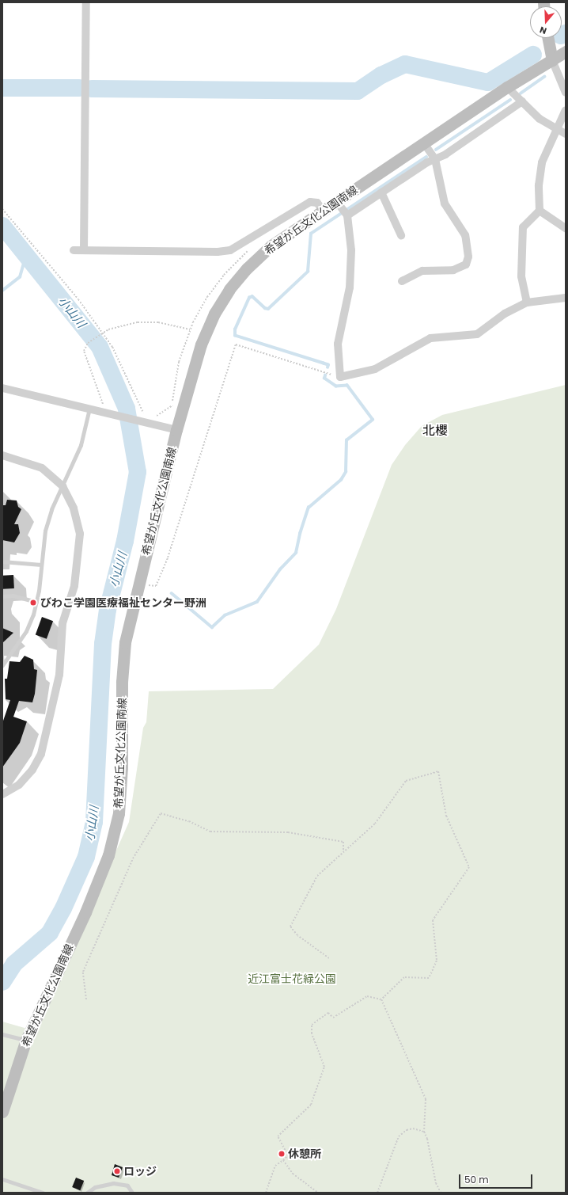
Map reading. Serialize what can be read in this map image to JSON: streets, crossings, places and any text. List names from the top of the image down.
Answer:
{
  "streets": {
    "main road": ["希望が丘文化公園南線"]
  },
  "districts": ["北櫻"],
  "water": ["小山川"],
  "parks": ["近江富士花緑公園"],
  "places": ["びわこ学園医療福祉センター野洲", "休憩所", "ロッジ"],
  "scale_bar": "50 m",
  "north": "bottom"
}
